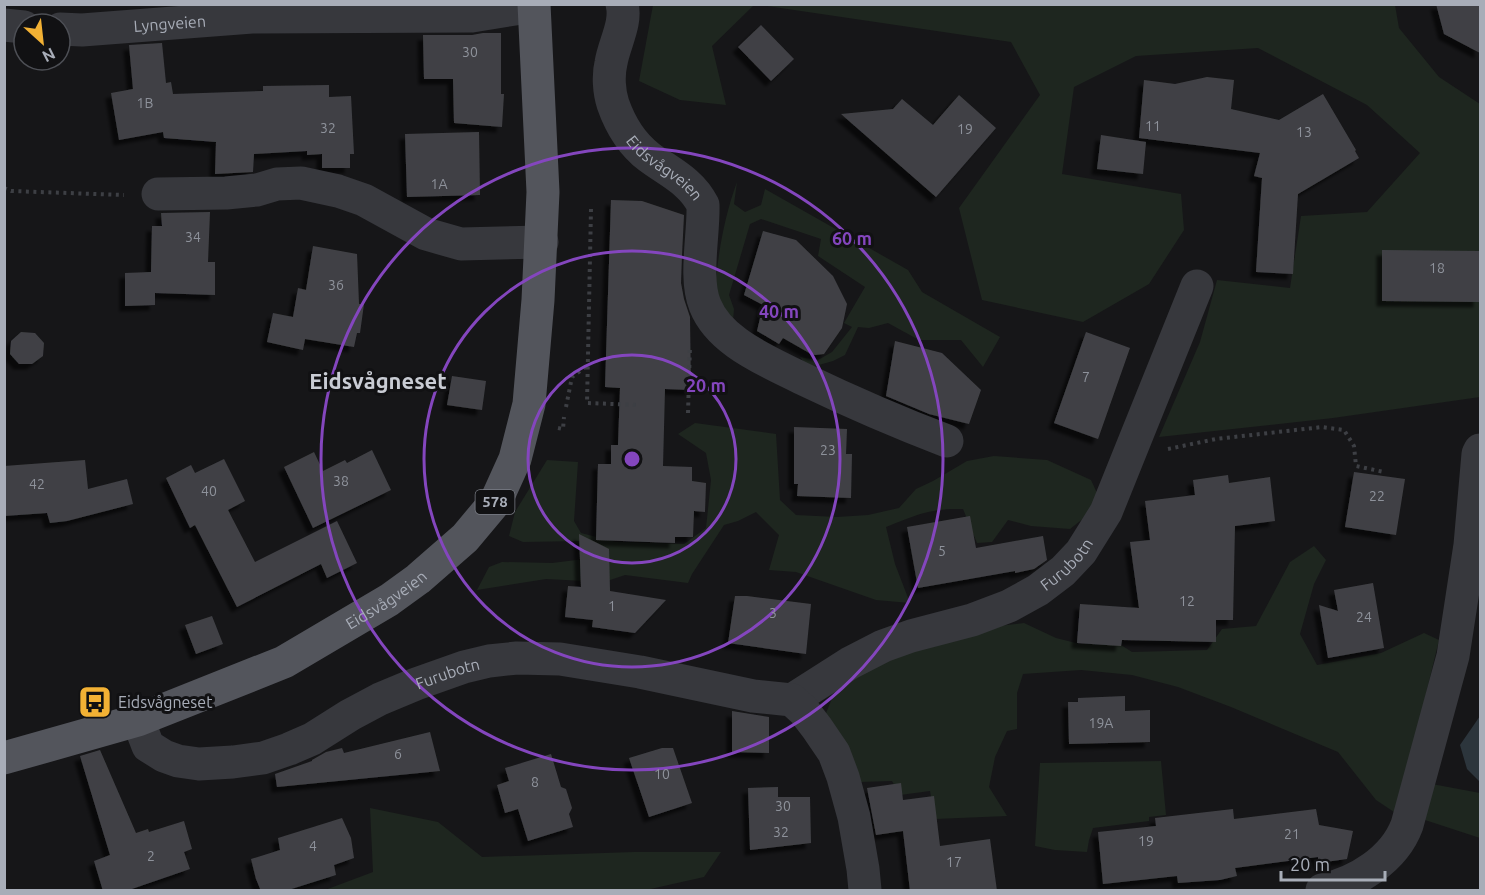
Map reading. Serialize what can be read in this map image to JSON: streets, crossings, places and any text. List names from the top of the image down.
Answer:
{
  "streets": {
    "main road": ["Eidsvågveien", "578"],
    "street": ["Lyngveien", "Furubotn"]
  },
  "crossings": [
    ["Eidsvågveien", "Furubotn"]
  ],
  "districts": ["Eidsvågneset"],
  "places": {
    "bus stop": ["Eidsvågneset"]
  },
  "house_numbers": [
    "30",
    "1B",
    "11",
    "32",
    "19",
    "13",
    "1A",
    "34",
    "18",
    "36",
    "7",
    "23",
    "38",
    "42",
    "40",
    "22",
    "5",
    "12",
    "1",
    "3",
    "24",
    "19A",
    "6",
    "10",
    "8",
    "30",
    "32",
    "21",
    "19",
    "4",
    "2",
    "17"
  ],
  "scale_bar": "20 m",
  "north": "bottom right",
  "rings": ["60 m", "40 m", "20 m"]
}
